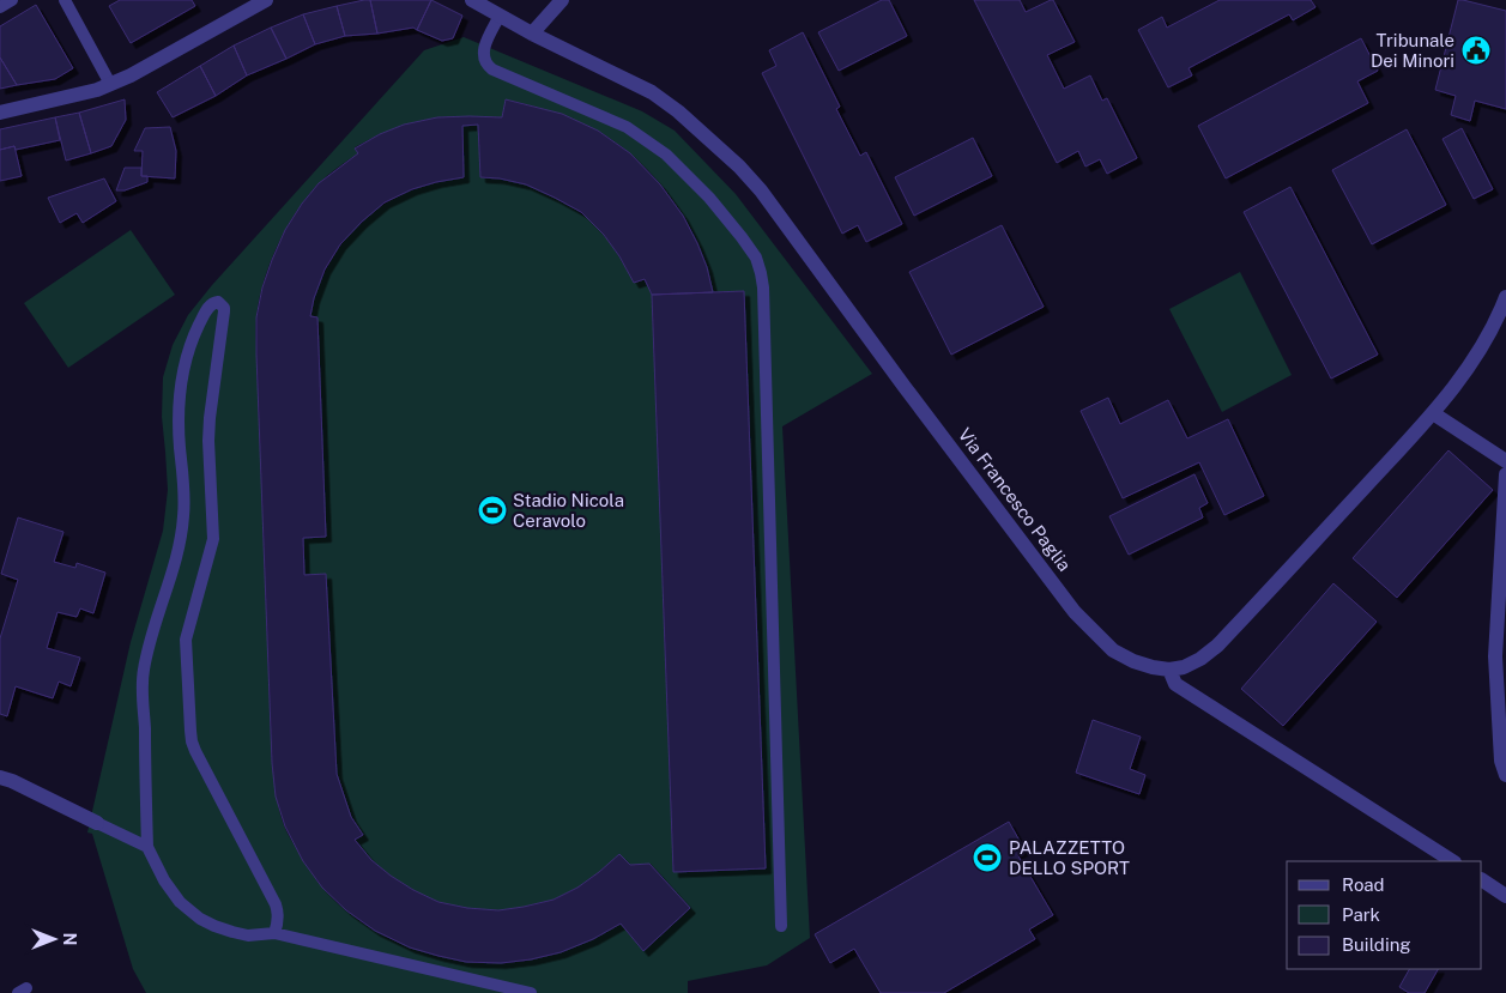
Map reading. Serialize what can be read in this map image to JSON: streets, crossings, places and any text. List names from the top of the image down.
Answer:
{
  "streets": {
    "street": ["Via Francesco Paglia"]
  },
  "places": {
    "public building": ["Tribunale Dei Minori"],
    "sports": ["Stadio Nicola Ceravolo", "PALAZZETTO DELLO SPORT"]
  },
  "legend": ["Road", "Park", "Building"],
  "north": "right"
}
